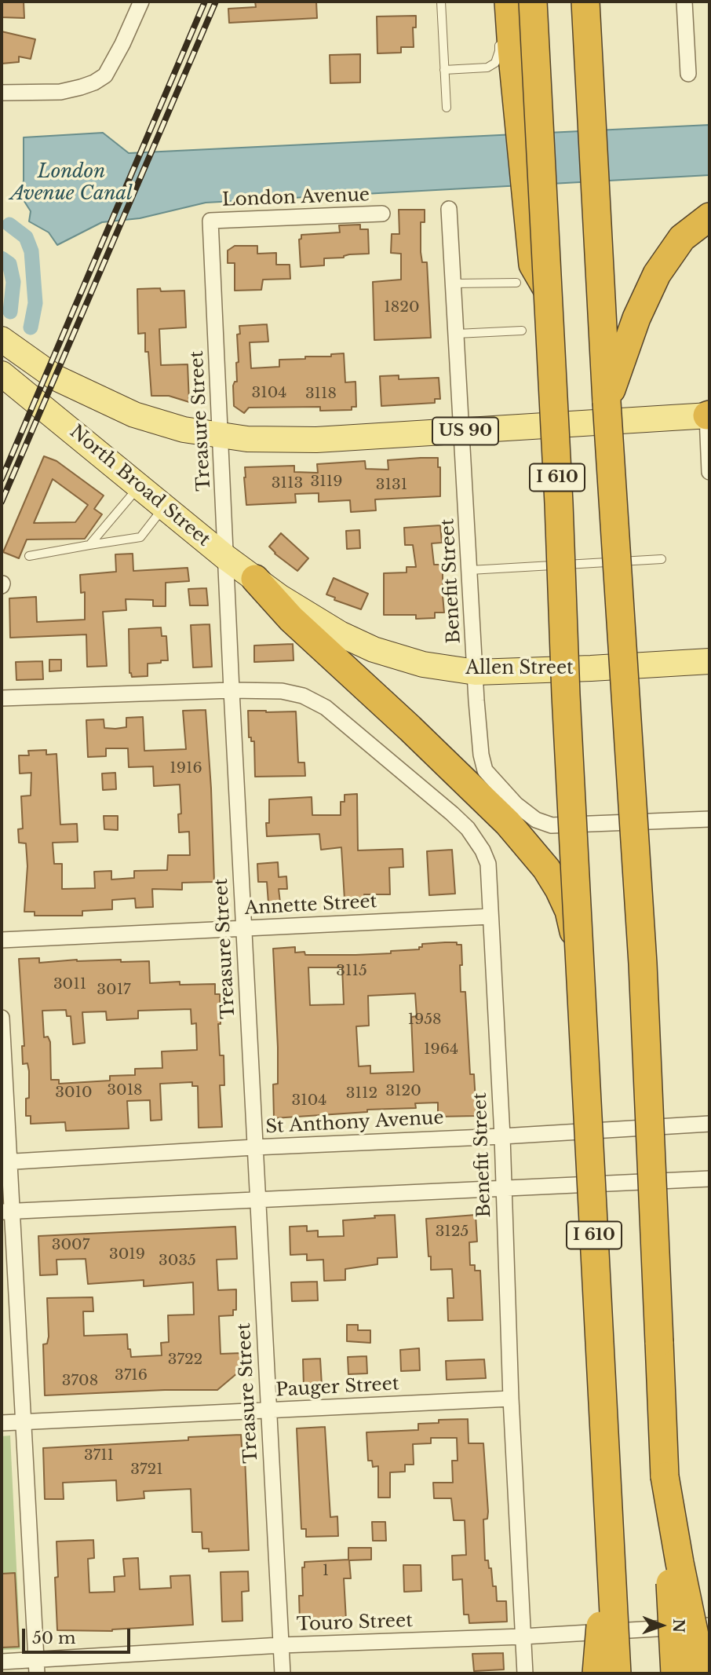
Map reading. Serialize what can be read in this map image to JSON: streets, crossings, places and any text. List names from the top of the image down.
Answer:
{
  "streets": {
    "highway": ["I 610"],
    "main road": ["US 90", "North Broad Street", "Allen Street"],
    "street": [
      "London Avenue",
      "Treasure Street",
      "Benefit Street",
      "Annette Street",
      "St Anthony Avenue",
      "Pauger Street",
      "Touro Street"
    ]
  },
  "crossings": [
    ["London Avenue", "Treasure Street"],
    ["Treasure Street", "US 90"],
    ["Treasure Street", "North Broad Street"],
    ["Treasure Street", "Benefit Street"],
    ["Treasure Street", "Annette Street"],
    ["Treasure Street", "St Anthony Avenue"],
    ["Treasure Street", "Pauger Street"],
    ["Treasure Street", "Touro Street"],
    ["US 90", "Benefit Street"],
    ["North Broad Street", "Allen Street"],
    ["Benefit Street", "Allen Street"],
    ["Benefit Street", "Annette Street"],
    ["Benefit Street", "St Anthony Avenue"],
    ["Benefit Street", "Pauger Street"],
    ["Benefit Street", "Touro Street"]
  ],
  "water": ["London Avenue Canal"],
  "house_numbers": [
    "1820",
    "3104",
    "3118",
    "3119",
    "3113",
    "3131",
    "1916",
    "3115",
    "3011",
    "3017",
    "1958",
    "1964",
    "3018",
    "3120",
    "3010",
    "3112",
    "3104",
    "3125",
    "3007",
    "3019",
    "3035",
    "3722",
    "3716",
    "3708",
    "3711",
    "3721",
    "1"
  ],
  "scale_bar": "50 m",
  "north": "right"
}
